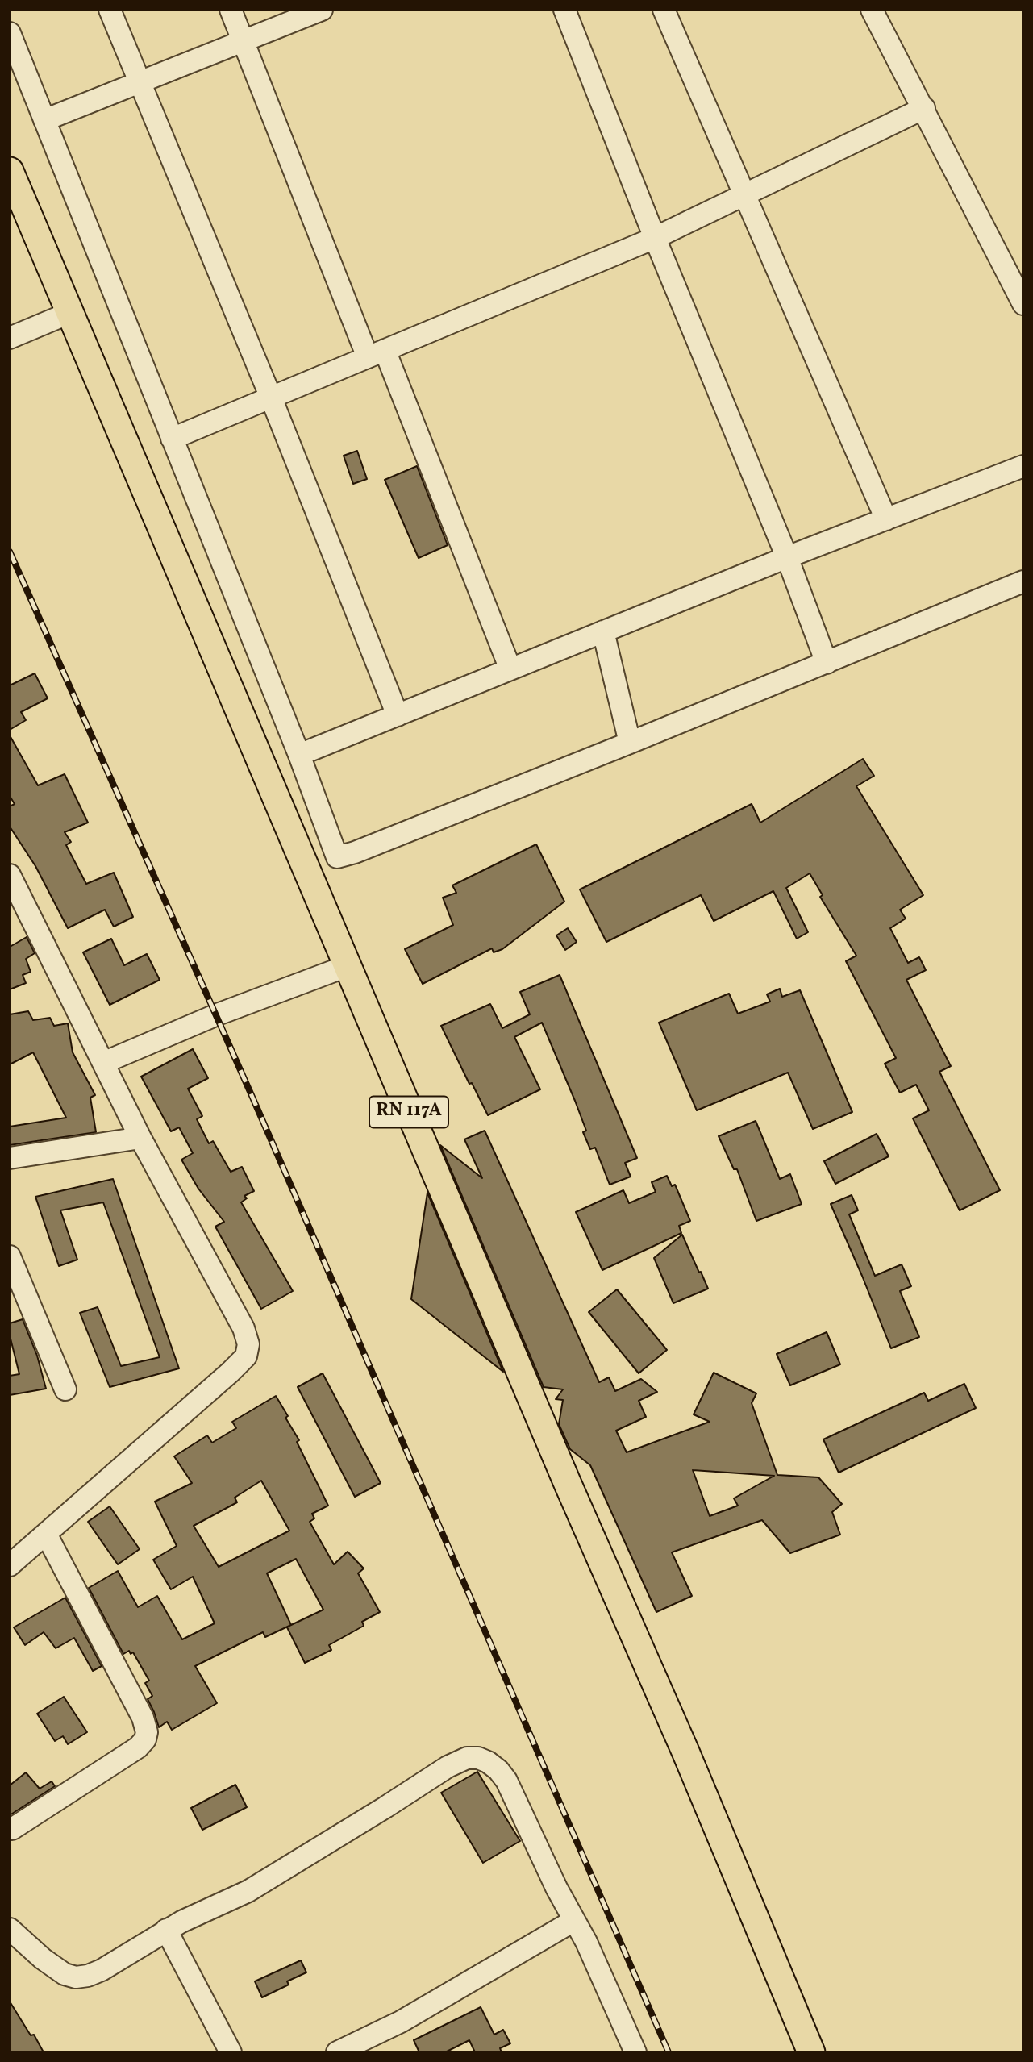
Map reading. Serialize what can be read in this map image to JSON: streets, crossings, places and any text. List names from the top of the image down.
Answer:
{
  "streets": {
    "main road": ["RN 117A"]
  }
}
